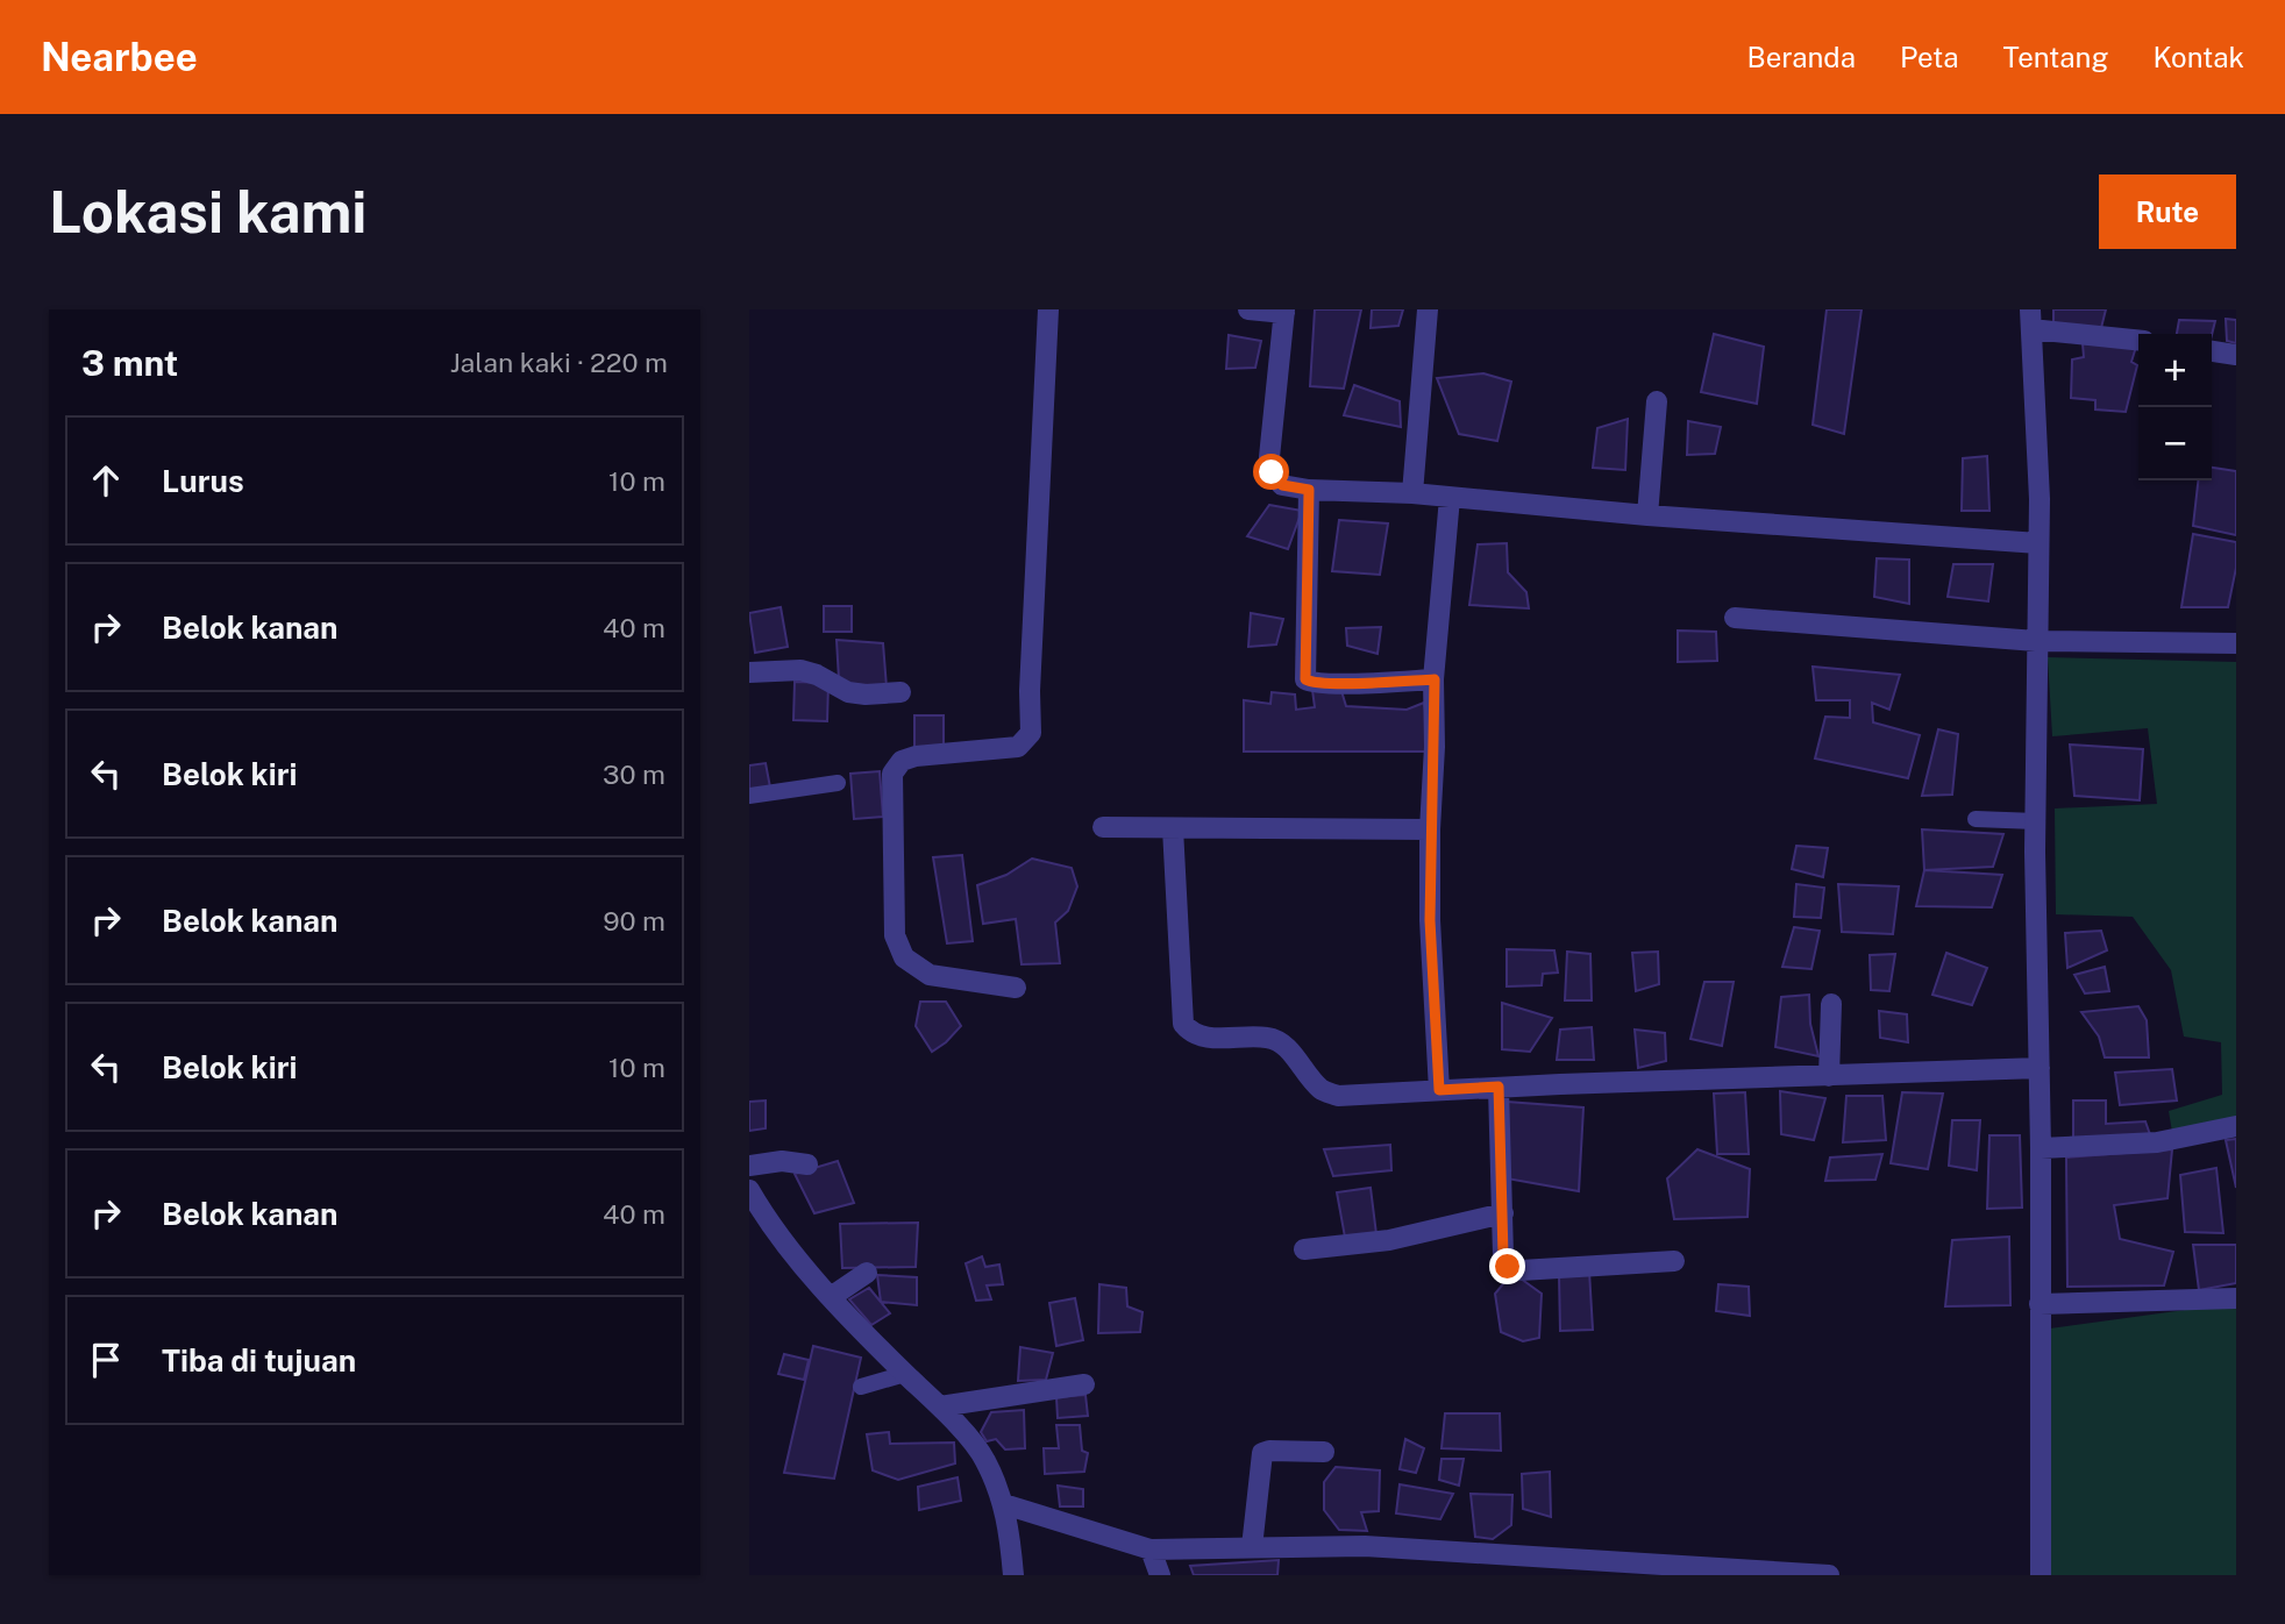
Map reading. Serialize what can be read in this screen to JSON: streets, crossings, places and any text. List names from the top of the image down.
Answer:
{
  "page": {
    "header": "Nearbee",
    "nav": [
      "Beranda",
      "Peta",
      "Tentang",
      "Kontak"
    ],
    "buttons": "Rute",
    "title": "Lokasi kami",
    "heading": ["3 mnt", "Jalan kaki · 220 m"],
    "map_buttons": ["+", "−"],
    "list": [
      ["Lurus", "10 m"],
      ["Belok kanan", "40 m"],
      ["Belok kiri", "30 m"],
      ["Belok kanan", "90 m"],
      ["Belok kiri", "10 m"],
      ["Belok kanan", "40 m"],
      "Tiba di tujuan"
    ]
  }
}
